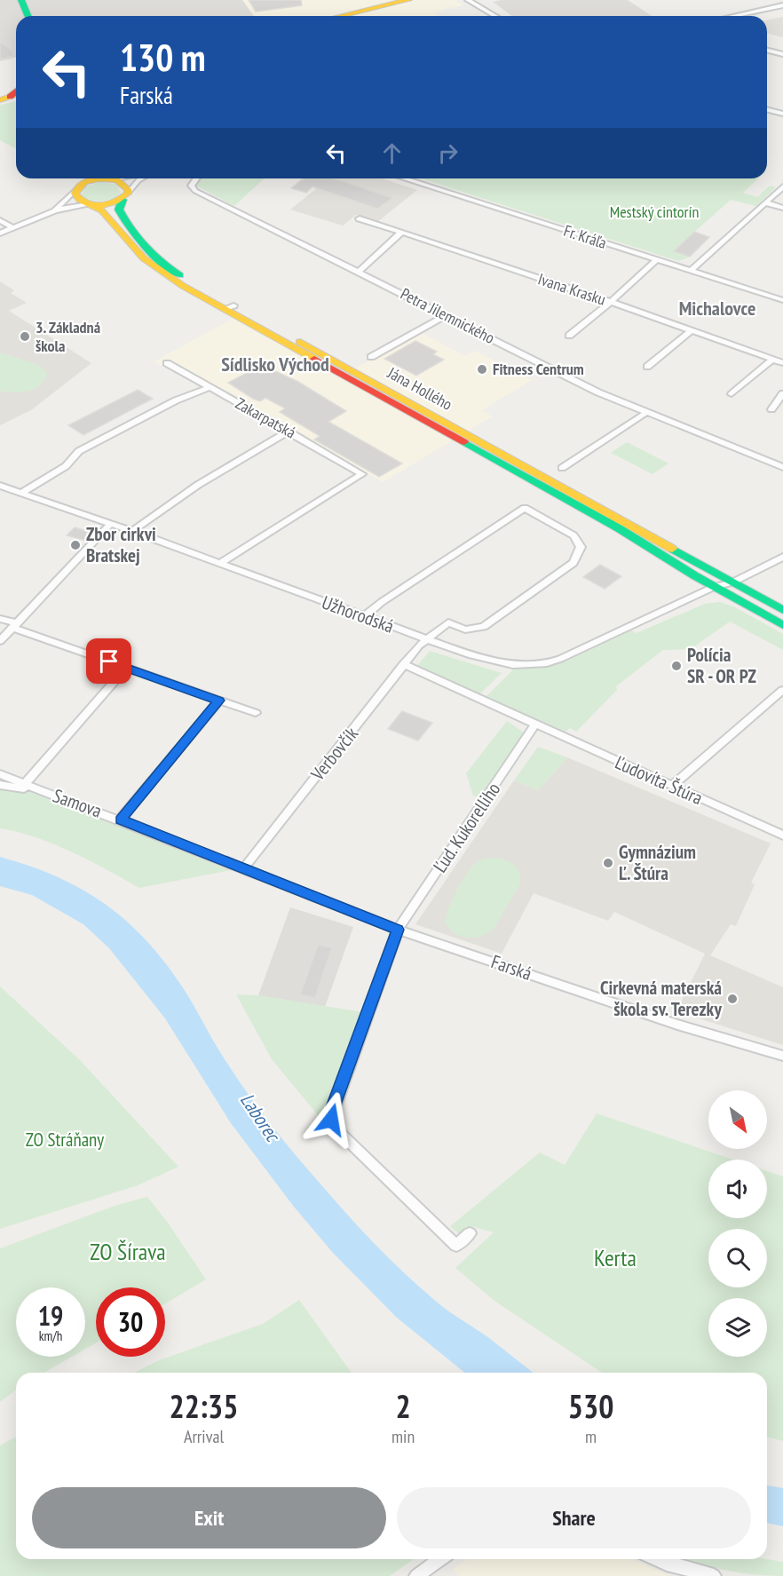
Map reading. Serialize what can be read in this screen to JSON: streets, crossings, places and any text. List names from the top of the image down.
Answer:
{
  "streets": {
    "street": [
      "Fr. Kráľa",
      "Ivana Krasku",
      "Petra Jilemnického",
      "Jána Hollého",
      "Zakarpatská",
      "Užhorodská",
      "Verbovčík",
      "Ľudovíta Štúra",
      "Samova",
      "Ľud. Kukorelliho",
      "Farská"
    ]
  },
  "crossings": [
    ["Jána Hollého", "Užhorodská"],
    ["Zakarpatská", "Užhorodská"],
    ["Užhorodská", "Verbovčík"],
    ["Verbovčík", "Samova"],
    ["Verbovčík", "Farská"],
    ["Ľudovíta Štúra", "Ľud. Kukorelliho"],
    ["Samova", "Farská"],
    ["Ľud. Kukorelliho", "Farská"]
  ],
  "districts": ["Michalovce", "Sídlisko Východ"],
  "water": ["Laborec"],
  "parks": [
    "Mestský cintorín",
    "ZO Stráňany",
    "ZO Šírava",
    "Kerta"
  ],
  "places": [
    "3. Základná škola",
    "Fitness Centrum",
    "Zbor cirkvi Bratskej",
    "Polícia SR - OR PZ",
    "Gymnázium Ľ. Štúra",
    "Cirkevná materská škola sv. Terezky"
  ],
  "north": "bottom right",
  "page": {
    "turn": ["130 m", "Farská"],
    "speed": "19 km/h",
    "limit": "30",
    "eta": [
      "22:35",
      "Arrival",
      "2",
      "min",
      "530",
      "m"
    ],
    "buttons": ["Exit", "Share"]
  }
}
